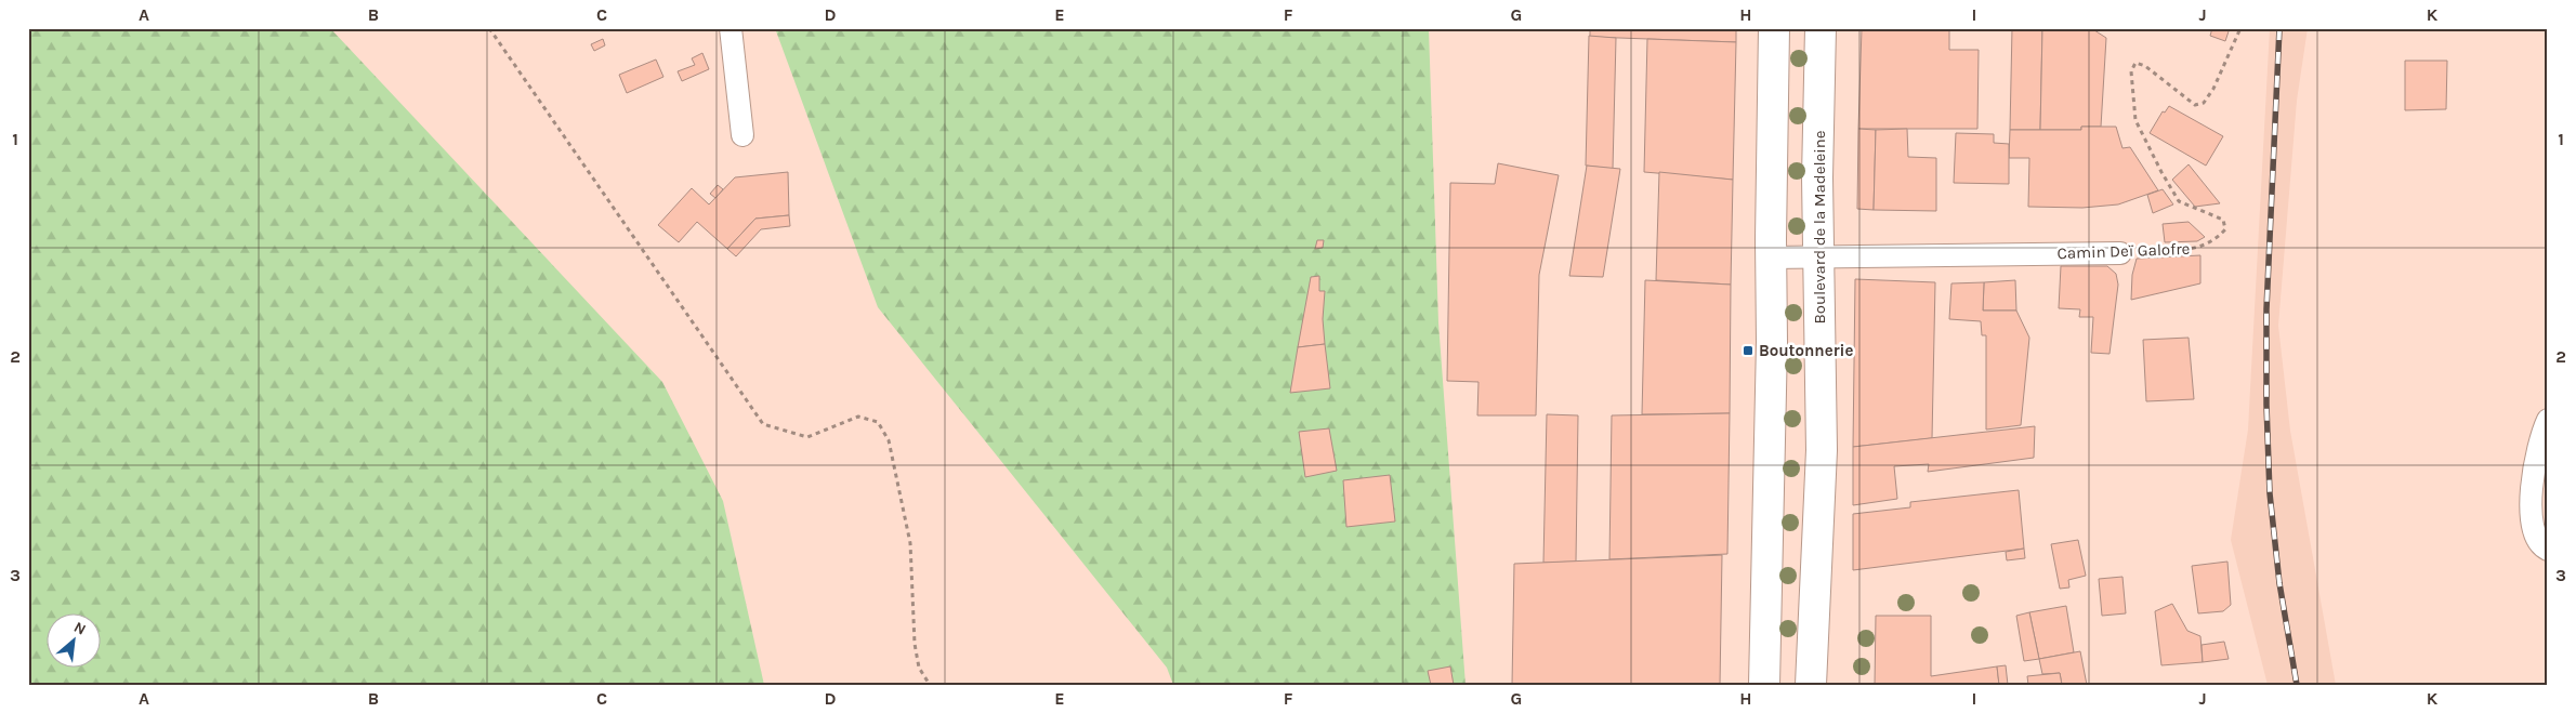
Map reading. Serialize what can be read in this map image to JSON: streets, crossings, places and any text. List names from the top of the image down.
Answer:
{
  "streets": {
    "street": ["Boulevard de la Madeleine"],
    "lane": ["Camin Deï Galofre"]
  },
  "crossings": [
    ["Boulevard de la Madeleine", "Camin Deï Galofre"]
  ],
  "places": {
    "transit": ["Boutonnerie"]
  },
  "north": "top right",
  "grid": {
    "columns": [
      "A",
      "B",
      "C",
      "D",
      "E",
      "F",
      "G",
      "H",
      "I",
      "J",
      "K"
    ],
    "rows": ["1", "2", "3"]
  }
}
